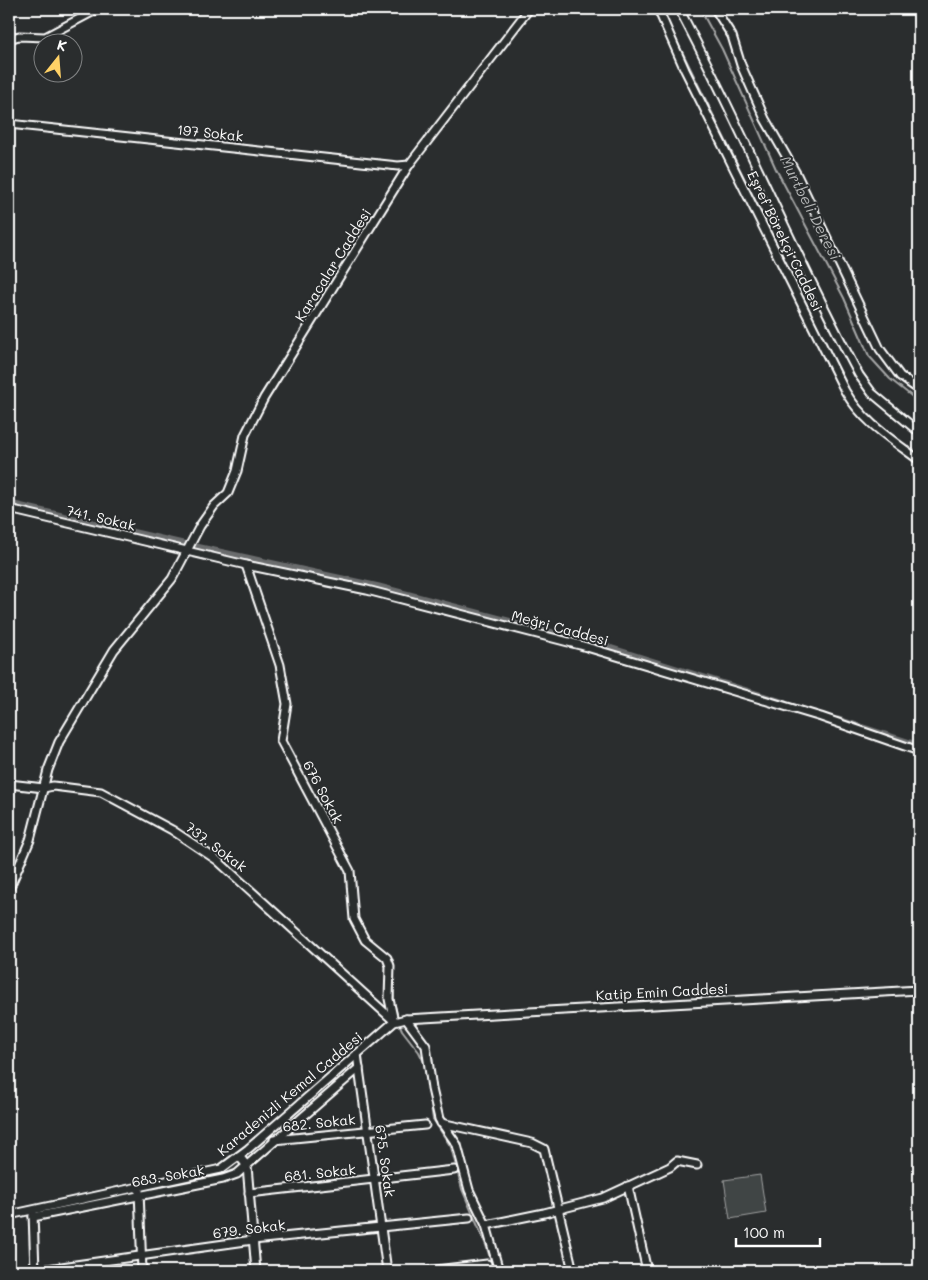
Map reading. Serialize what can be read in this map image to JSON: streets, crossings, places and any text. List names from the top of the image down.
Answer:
{
  "streets": {
    "street": [
      "197 Sokak",
      "Eşref Börekçi Caddesi",
      "Karacalar Caddesi",
      "741. Sokak",
      "Meğri Caddesi",
      "676 Sokak",
      "737. Sokak",
      "Katip Emin Caddesi",
      "Karadenizli Kemal Caddesi",
      "682. Sokak",
      "675. Sokak",
      "681. Sokak",
      "683. Sokak",
      "679. Sokak"
    ]
  },
  "crossings": [
    ["197 Sokak", "Karacalar Caddesi"],
    ["Karacalar Caddesi", "741. Sokak"],
    ["Karacalar Caddesi", "Meğri Caddesi"],
    ["Karacalar Caddesi", "737. Sokak"],
    ["741. Sokak", "Meğri Caddesi"],
    ["Meğri Caddesi", "676 Sokak"],
    ["676 Sokak", "737. Sokak"],
    ["676 Sokak", "Katip Emin Caddesi"],
    ["676 Sokak", "Karadenizli Kemal Caddesi"],
    ["737. Sokak", "Katip Emin Caddesi"],
    ["737. Sokak", "Karadenizli Kemal Caddesi"],
    ["Katip Emin Caddesi", "Karadenizli Kemal Caddesi"],
    ["Karadenizli Kemal Caddesi", "675. Sokak"],
    ["Karadenizli Kemal Caddesi", "683. Sokak"],
    ["682. Sokak", "675. Sokak"],
    ["682. Sokak", "683. Sokak"],
    ["675. Sokak", "681. Sokak"],
    ["675. Sokak", "683. Sokak"],
    ["675. Sokak", "679. Sokak"]
  ],
  "water": ["Murtbeli Deresi"],
  "scale_bar": "100 m",
  "north": "top"
}
